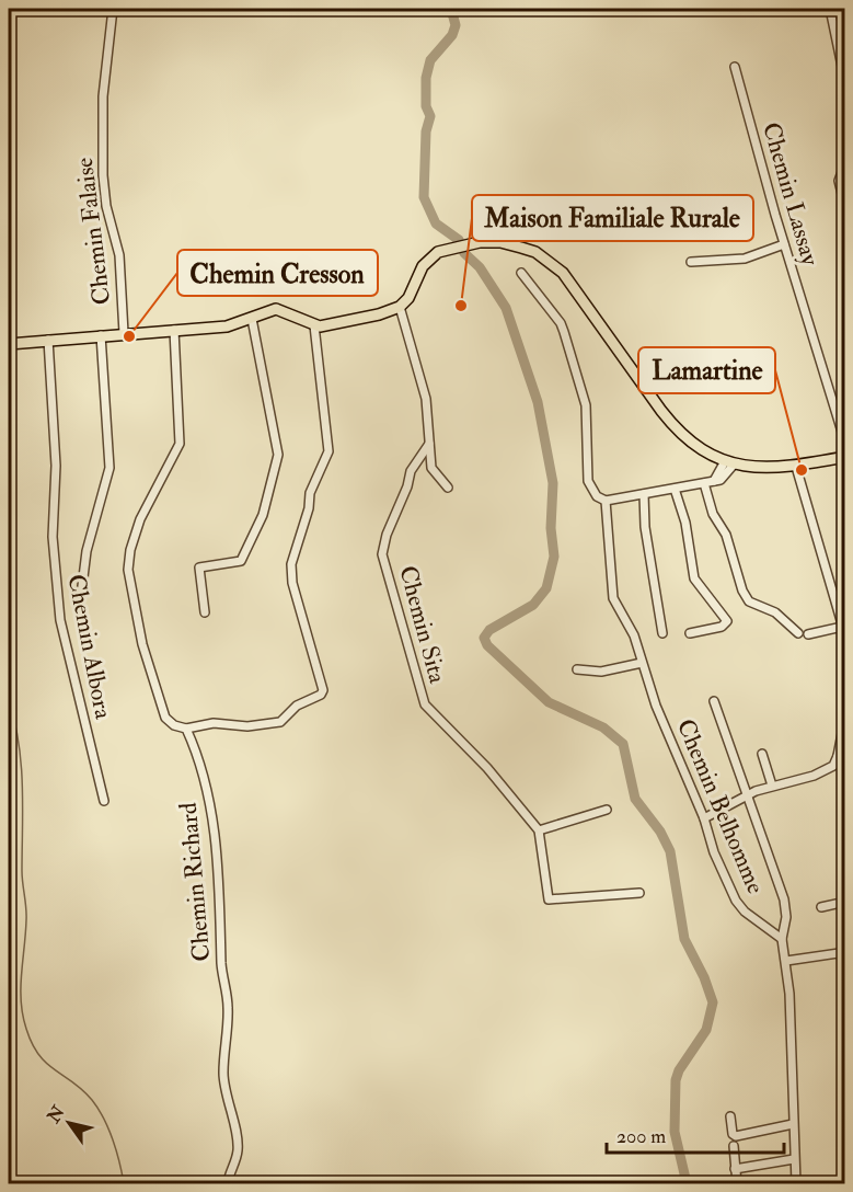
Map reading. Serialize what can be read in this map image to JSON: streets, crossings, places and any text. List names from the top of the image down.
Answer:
{
  "streets": {
    "street": [
      "Chemin Lassay",
      "Chemin Falaise",
      "Chemin Sita",
      "Chemin Albora",
      "Chemin Belhomme",
      "Chemin Richard"
    ]
  },
  "places": ["Maison Familiale Rurale", "Chemin Cresson", "Lamartine"],
  "scale_bar": "200 m",
  "north": "top left"
}
